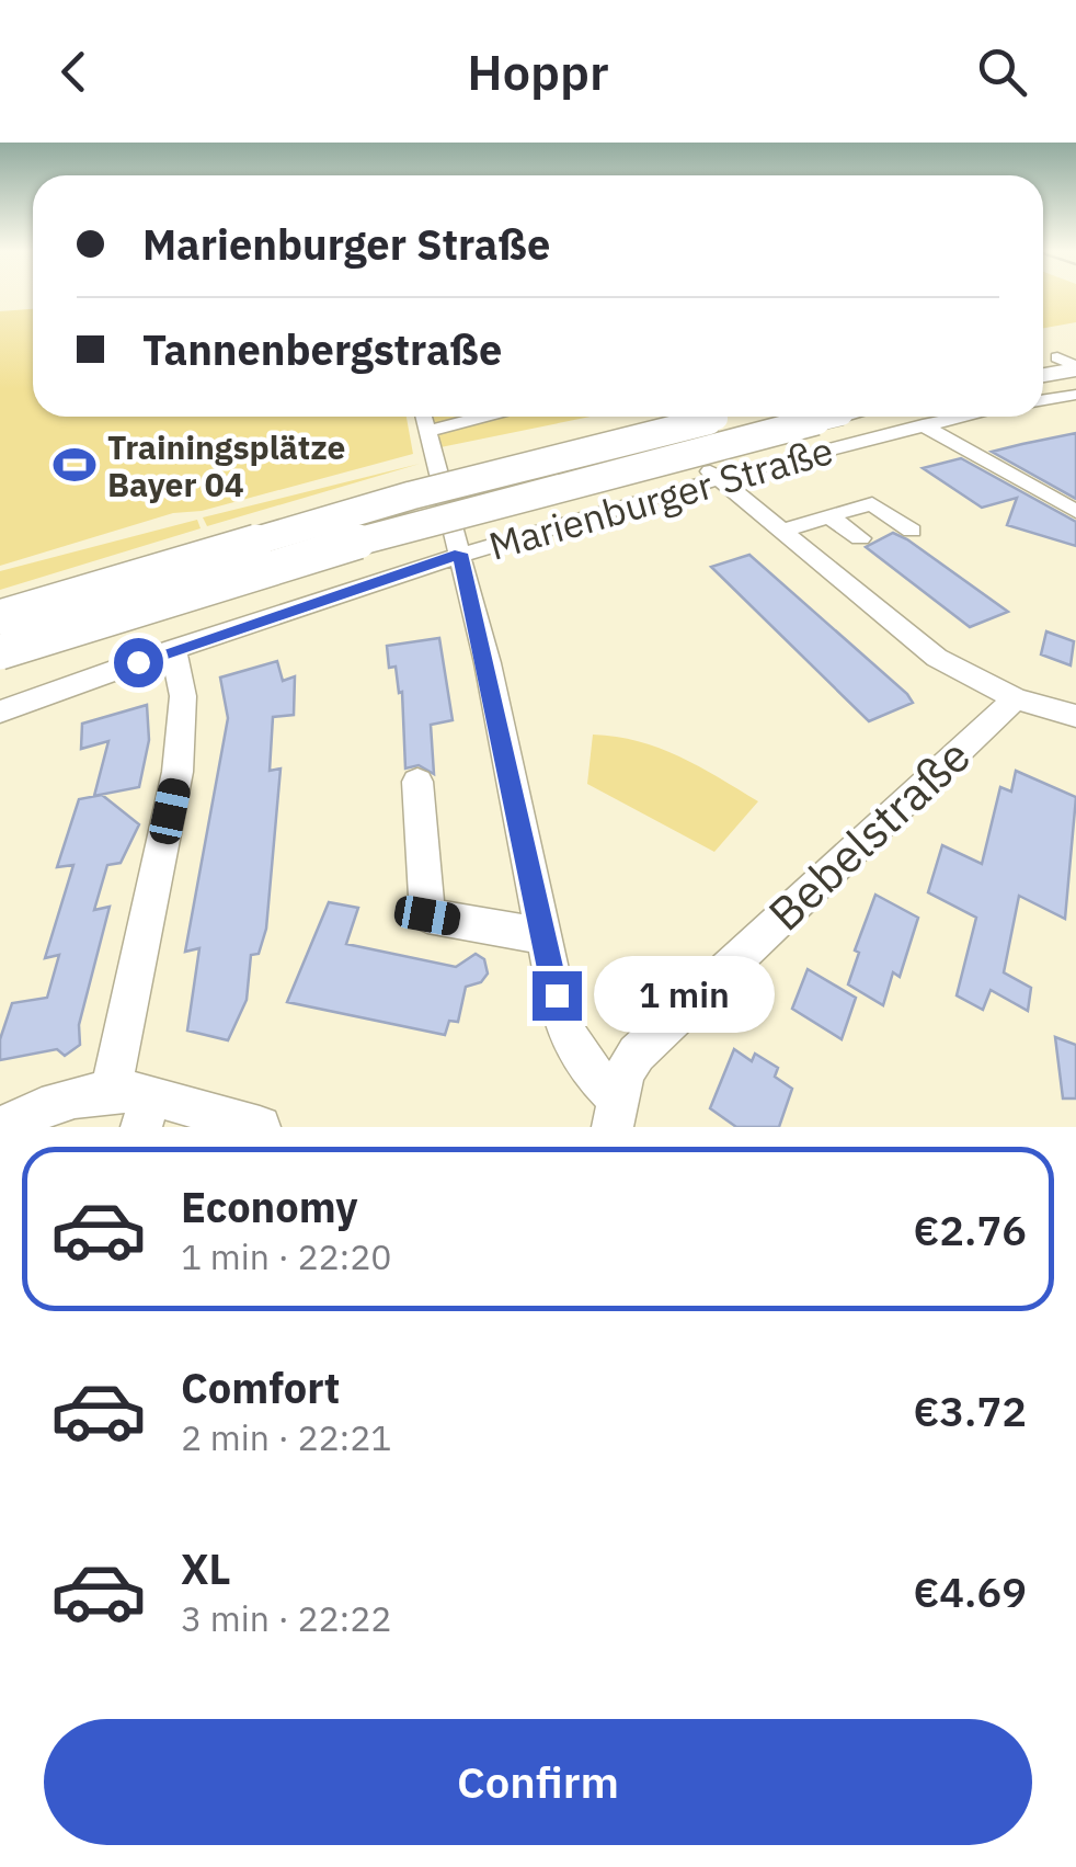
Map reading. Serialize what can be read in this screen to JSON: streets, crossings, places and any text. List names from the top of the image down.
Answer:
{
  "streets": {
    "street": ["Marienburger Straße", "Bebelstraße"]
  },
  "places": {
    "sports": ["Trainingsplätze Bayer 04"]
  },
  "page": {
    "header": "Hoppr",
    "banner": ["Marienburger Straße", "Tannenbergstraße"],
    "bubble": "1 min",
    "list": [
      {
        "name": "Economy",
        "note": "1 min · 22:20",
        "value": "€2.76"
      },
      {
        "name": "Comfort",
        "note": "2 min · 22:21",
        "value": "€3.72"
      },
      {
        "name": "XL",
        "note": "3 min · 22:22",
        "value": "€4.69"
      }
    ],
    "buttons": "Confirm"
  }
}
